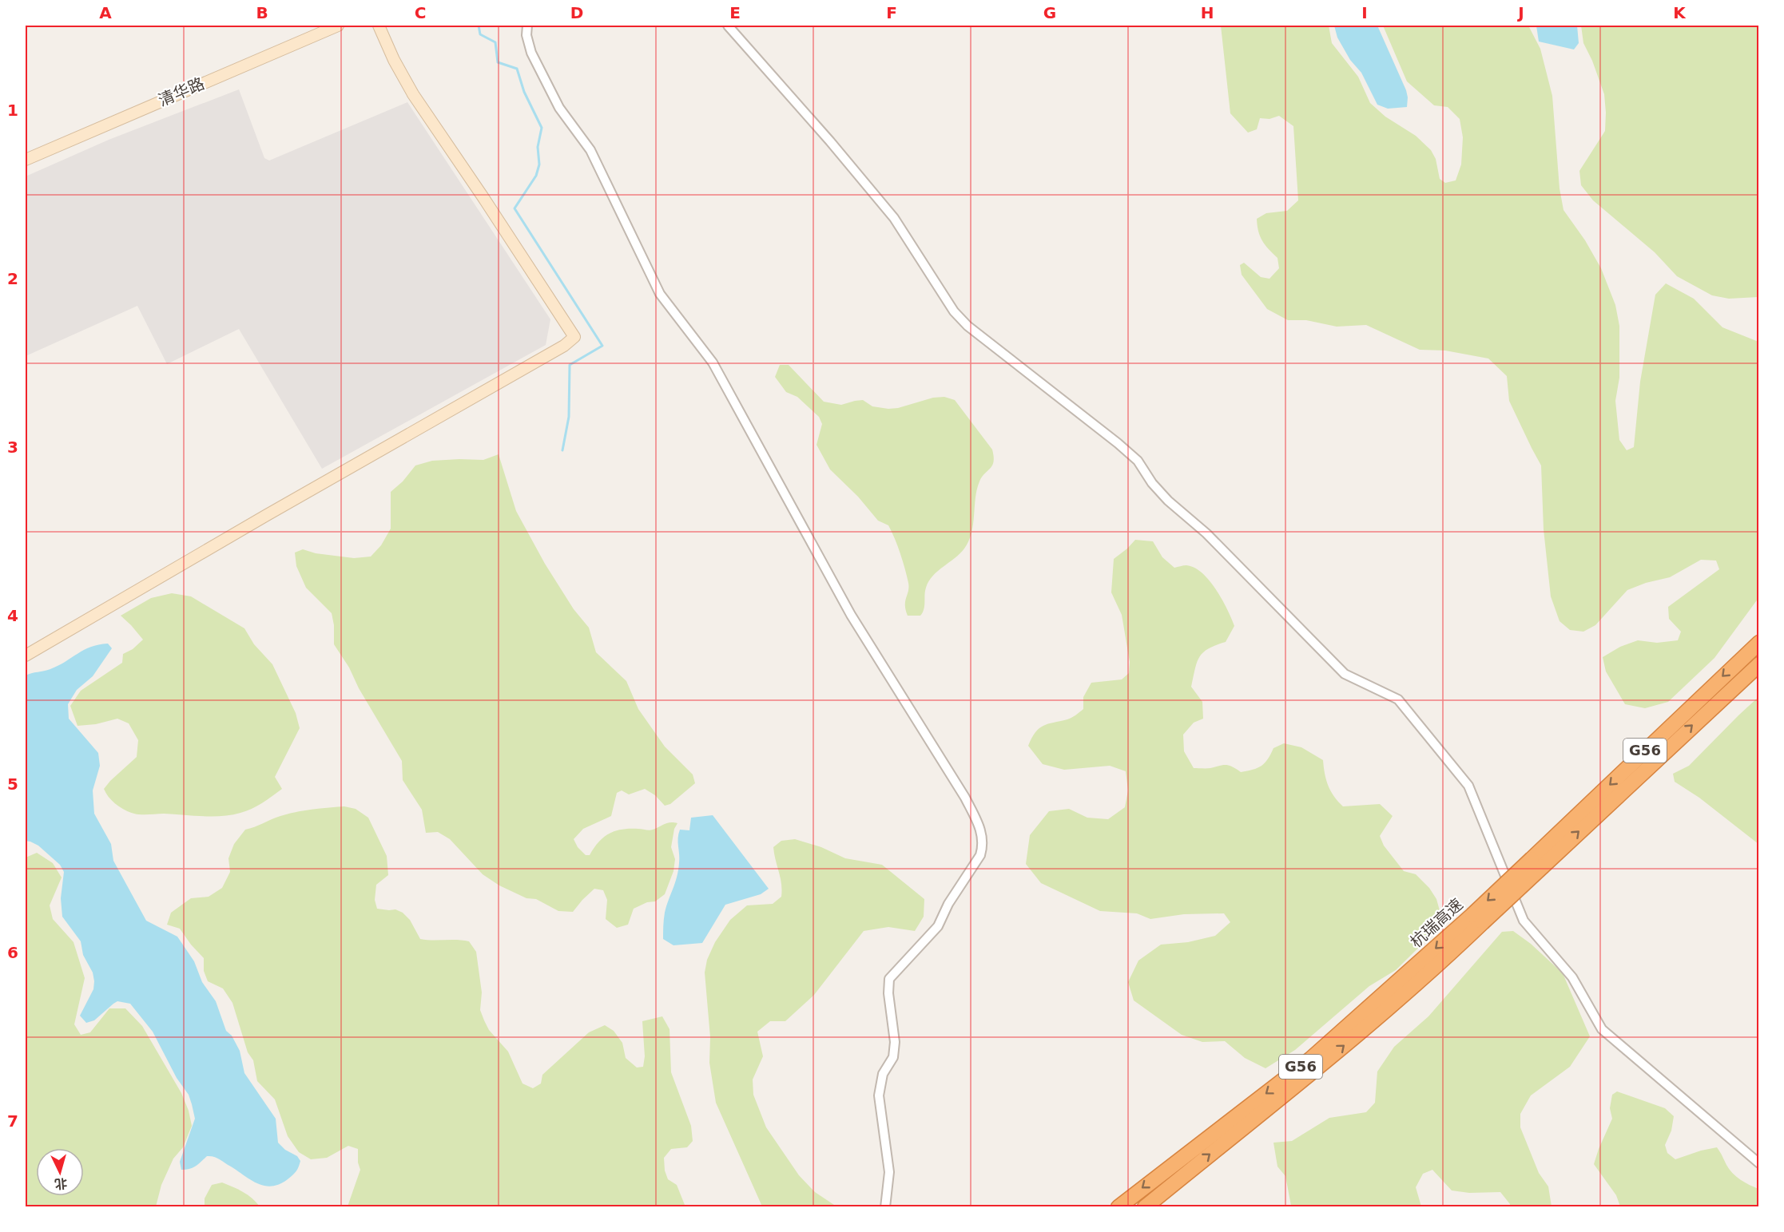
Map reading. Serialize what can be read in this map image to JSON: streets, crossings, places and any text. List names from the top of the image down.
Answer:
{
  "streets": {
    "highway": ["G56", "杭瑞高速"],
    "street": ["清华路"]
  },
  "north": "bottom",
  "grid": {
    "columns": [
      "A",
      "B",
      "C",
      "D",
      "E",
      "F",
      "G",
      "H",
      "I",
      "J",
      "K"
    ],
    "rows": [
      "1",
      "2",
      "3",
      "4",
      "5",
      "6",
      "7"
    ]
  }
}
